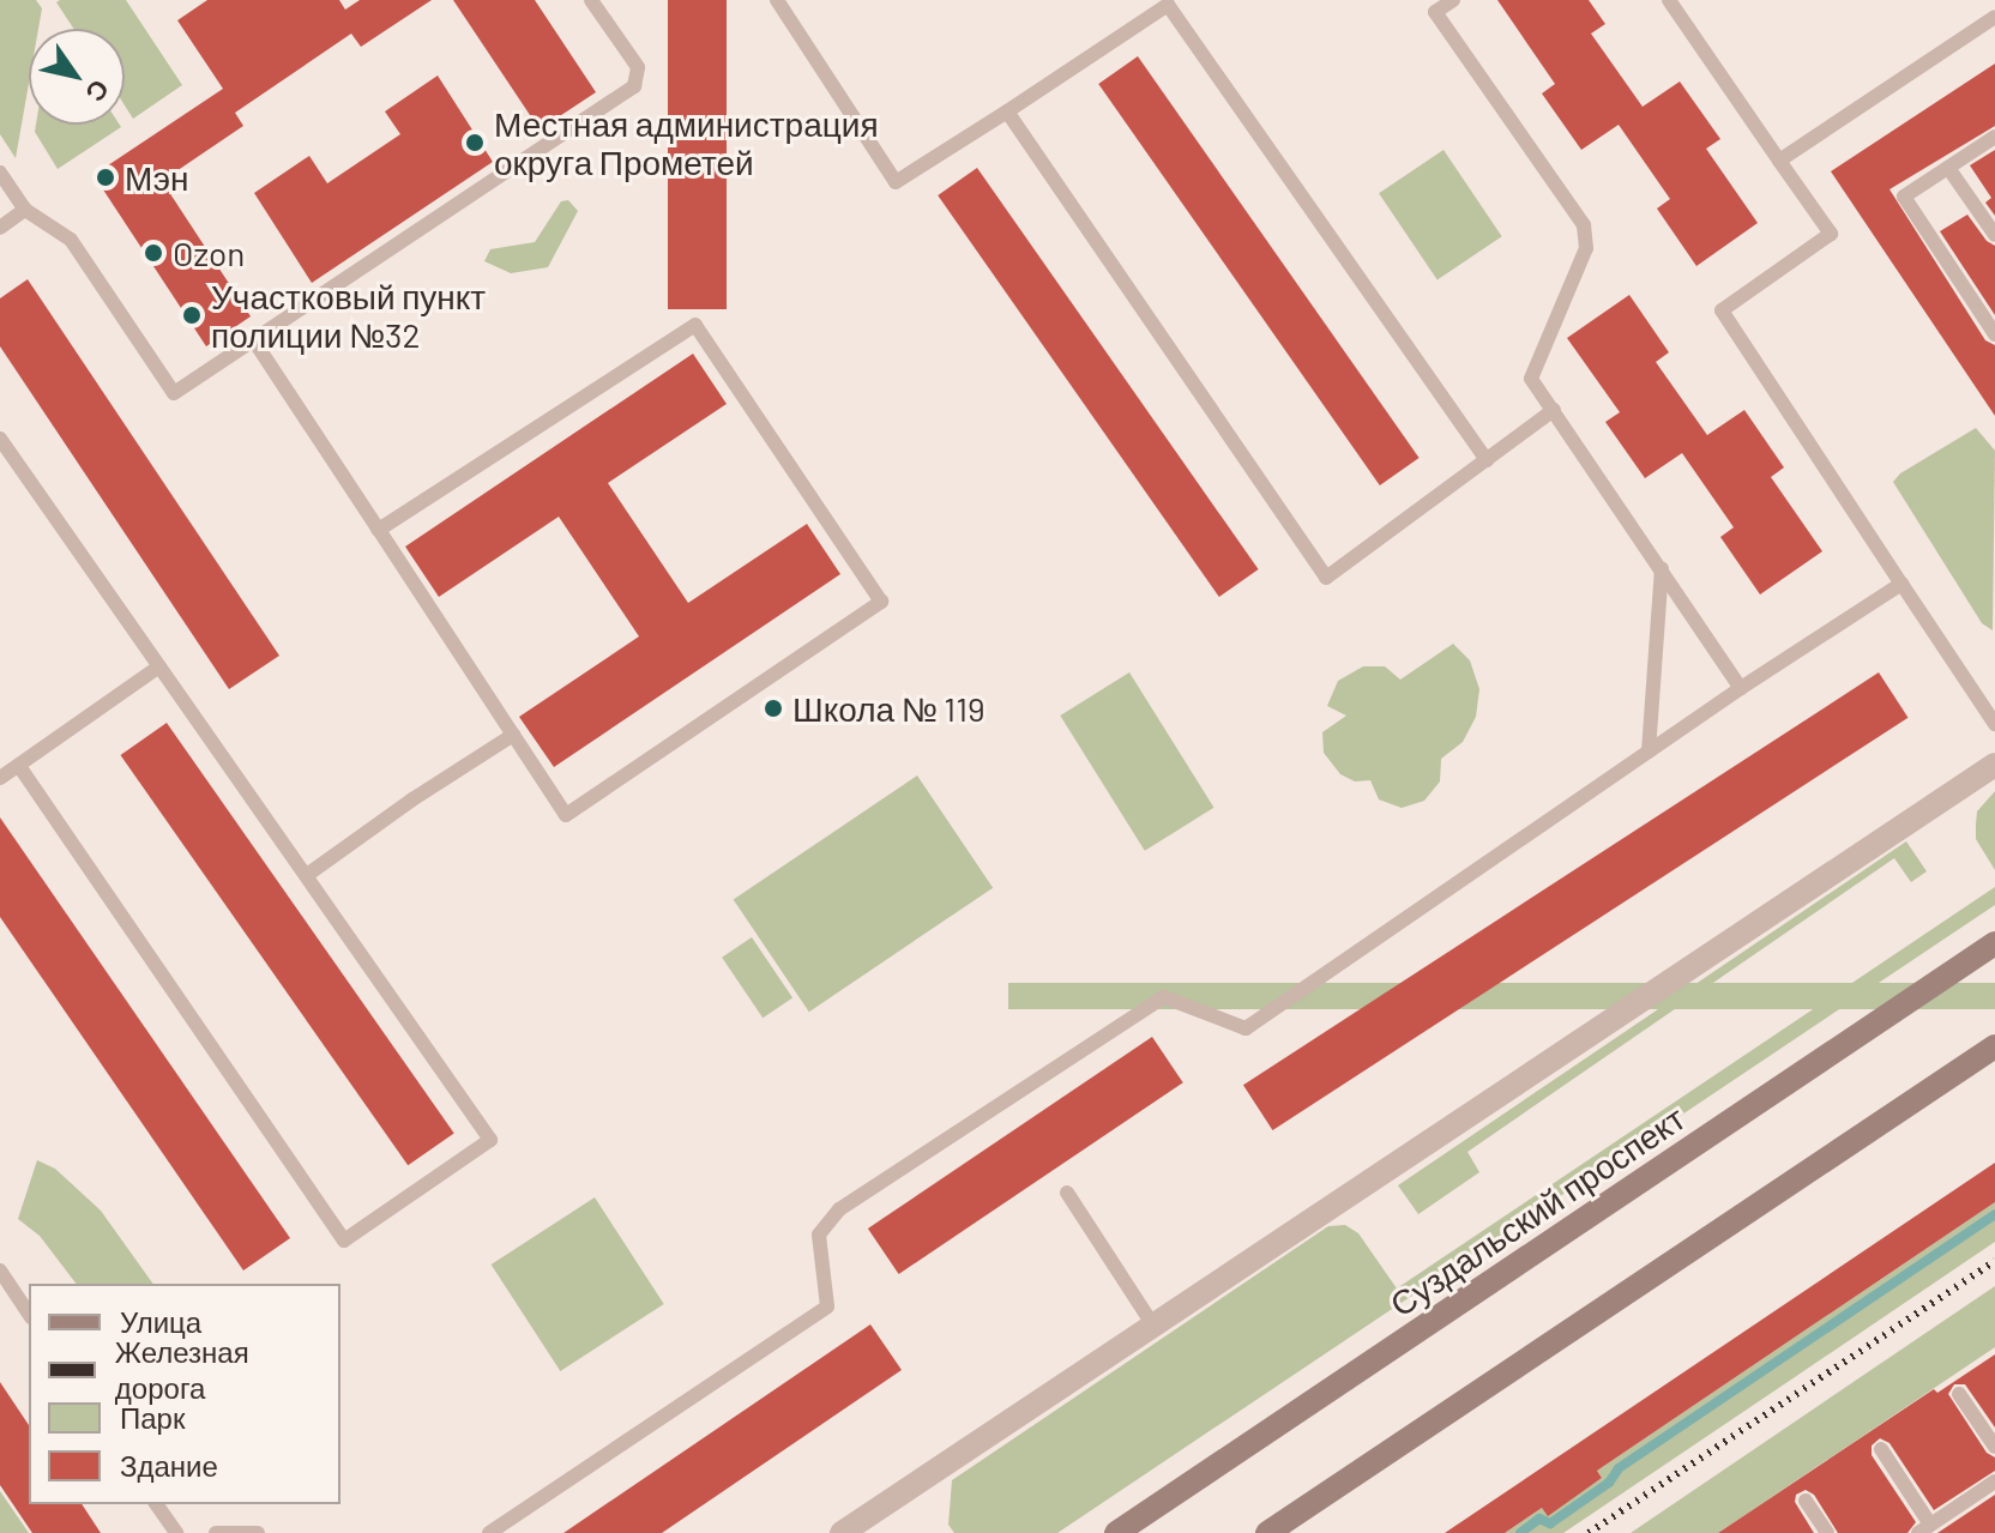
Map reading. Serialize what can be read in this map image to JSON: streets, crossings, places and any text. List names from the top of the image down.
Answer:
{
  "streets": {
    "main road": ["Суздальский проспект"]
  },
  "places": [
    "Местная администрация округа Прометей",
    "Мэн",
    "Ozon",
    "Участковый пункт полиции №32",
    "Школа № 119"
  ],
  "legend": [
    "Улица",
    "Железная дорога",
    "Парк",
    "Здание"
  ],
  "north": "bottom right"
}
